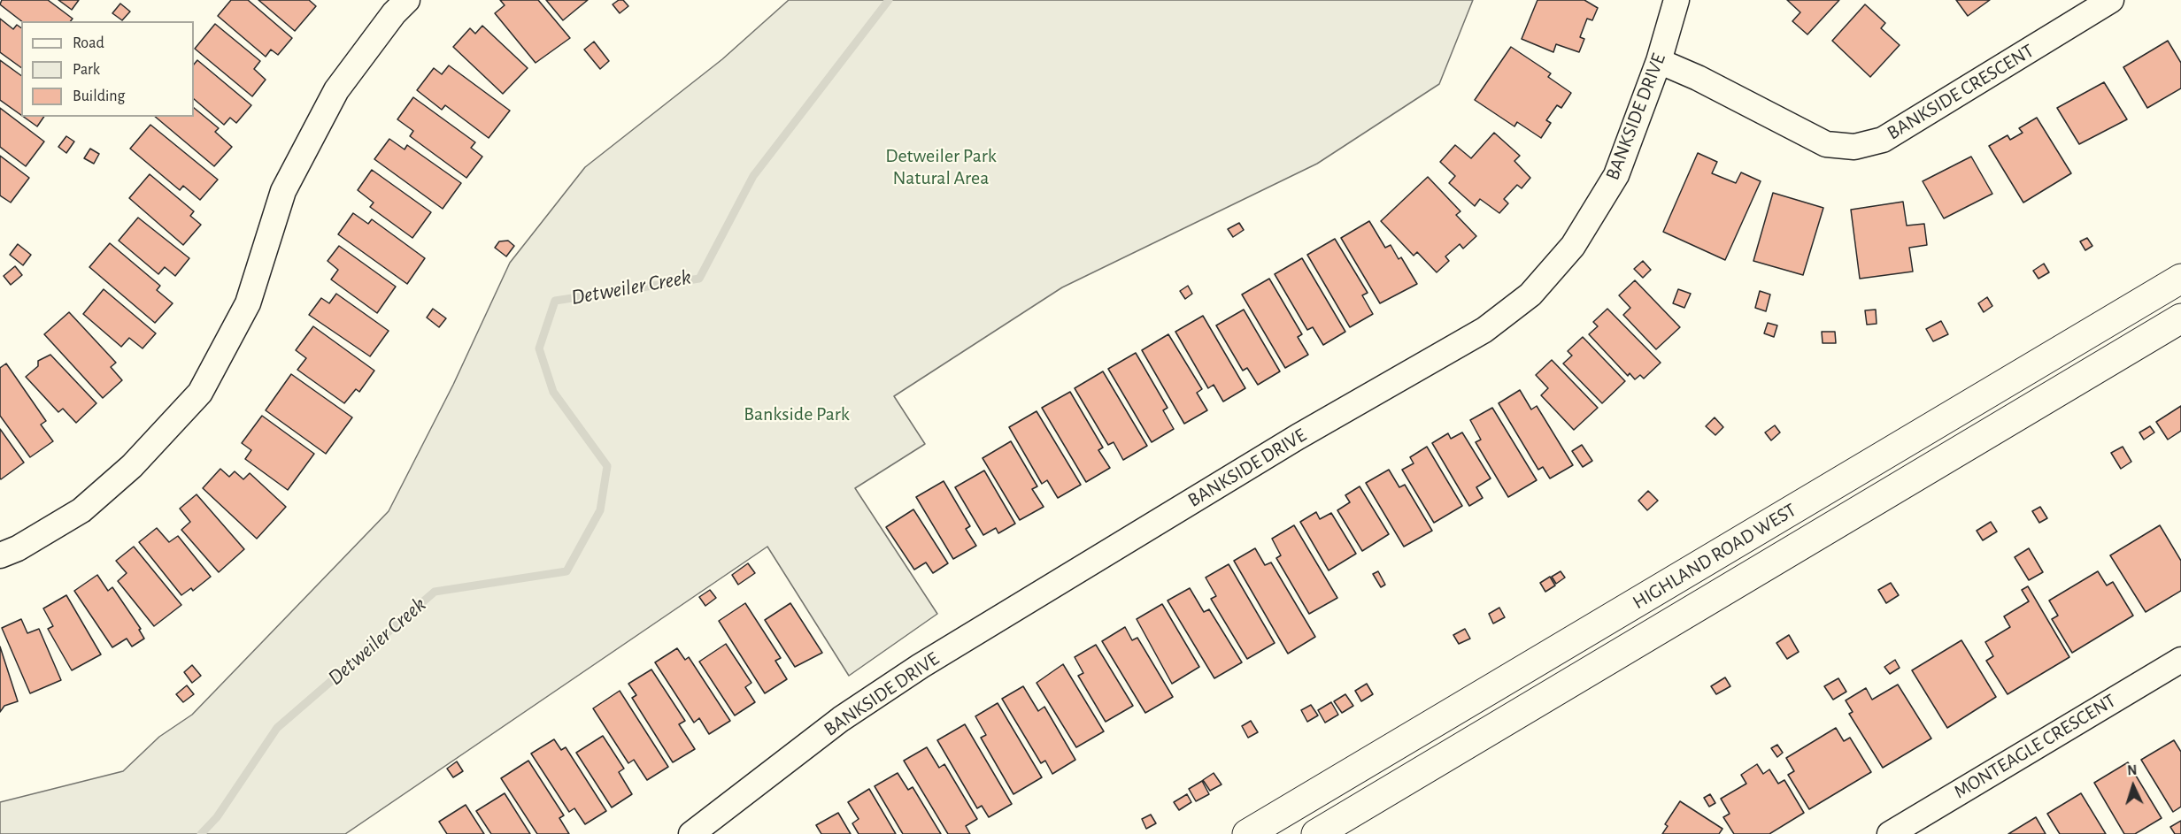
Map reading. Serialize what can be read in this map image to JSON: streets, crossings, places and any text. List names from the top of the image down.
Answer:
{
  "streets": {
    "main road": ["HIGHLAND ROAD WEST"],
    "street": ["BANKSIDE CRESCENT", "BANKSIDE DRIVE", "MONTEAGLE CRESCENT"]
  },
  "crossings": [
    ["BANKSIDE CRESCENT", "BANKSIDE DRIVE"]
  ],
  "water": ["Detweiler Creek"],
  "parks": ["Detweiler Park Natural Area", "Bankside Park"],
  "legend": ["Road", "Park", "Building"],
  "north": "top"
}
